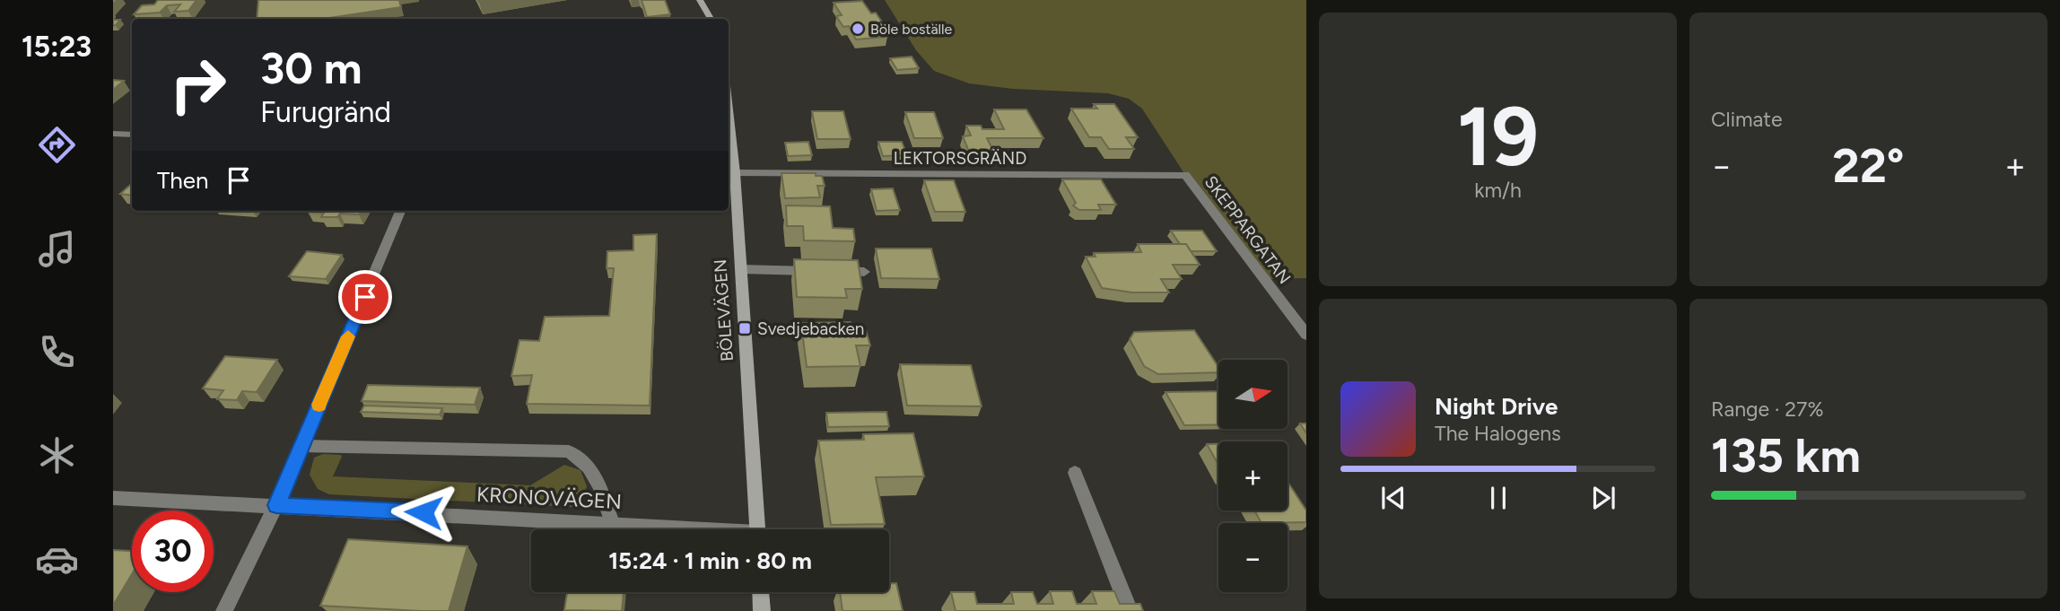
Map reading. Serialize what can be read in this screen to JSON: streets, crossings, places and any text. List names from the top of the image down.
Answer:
{
  "streets": {
    "street": [
      "LEKTORSGRÄND",
      "SKEPPARGATAN",
      "BÖLEVÄGEN",
      "KRONOVÄGEN"
    ]
  },
  "crossings": [
    ["LEKTORSGRÄND", "SKEPPARGATAN"],
    ["LEKTORSGRÄND", "BÖLEVÄGEN"]
  ],
  "places": {
    "other": ["Böle boställe"],
    "transit": ["Svedjebacken"]
  },
  "north": "right",
  "page": {
    "tabs": "15:23",
    "tile": [
      ["19", "km/h"],
      "Climate",
      ["Range · 27%", "135 km"]
    ],
    "turn": ["30 m", "Furugränd"],
    "heat": ["−", "22°", "+"],
    "then": "Then",
    "map_buttons": ["+", "−"],
    "song": ["Night Drive", "The Halogens"],
    "limit": "30",
    "trip": "15:24 · 1 min · 80 m"
  }
}
